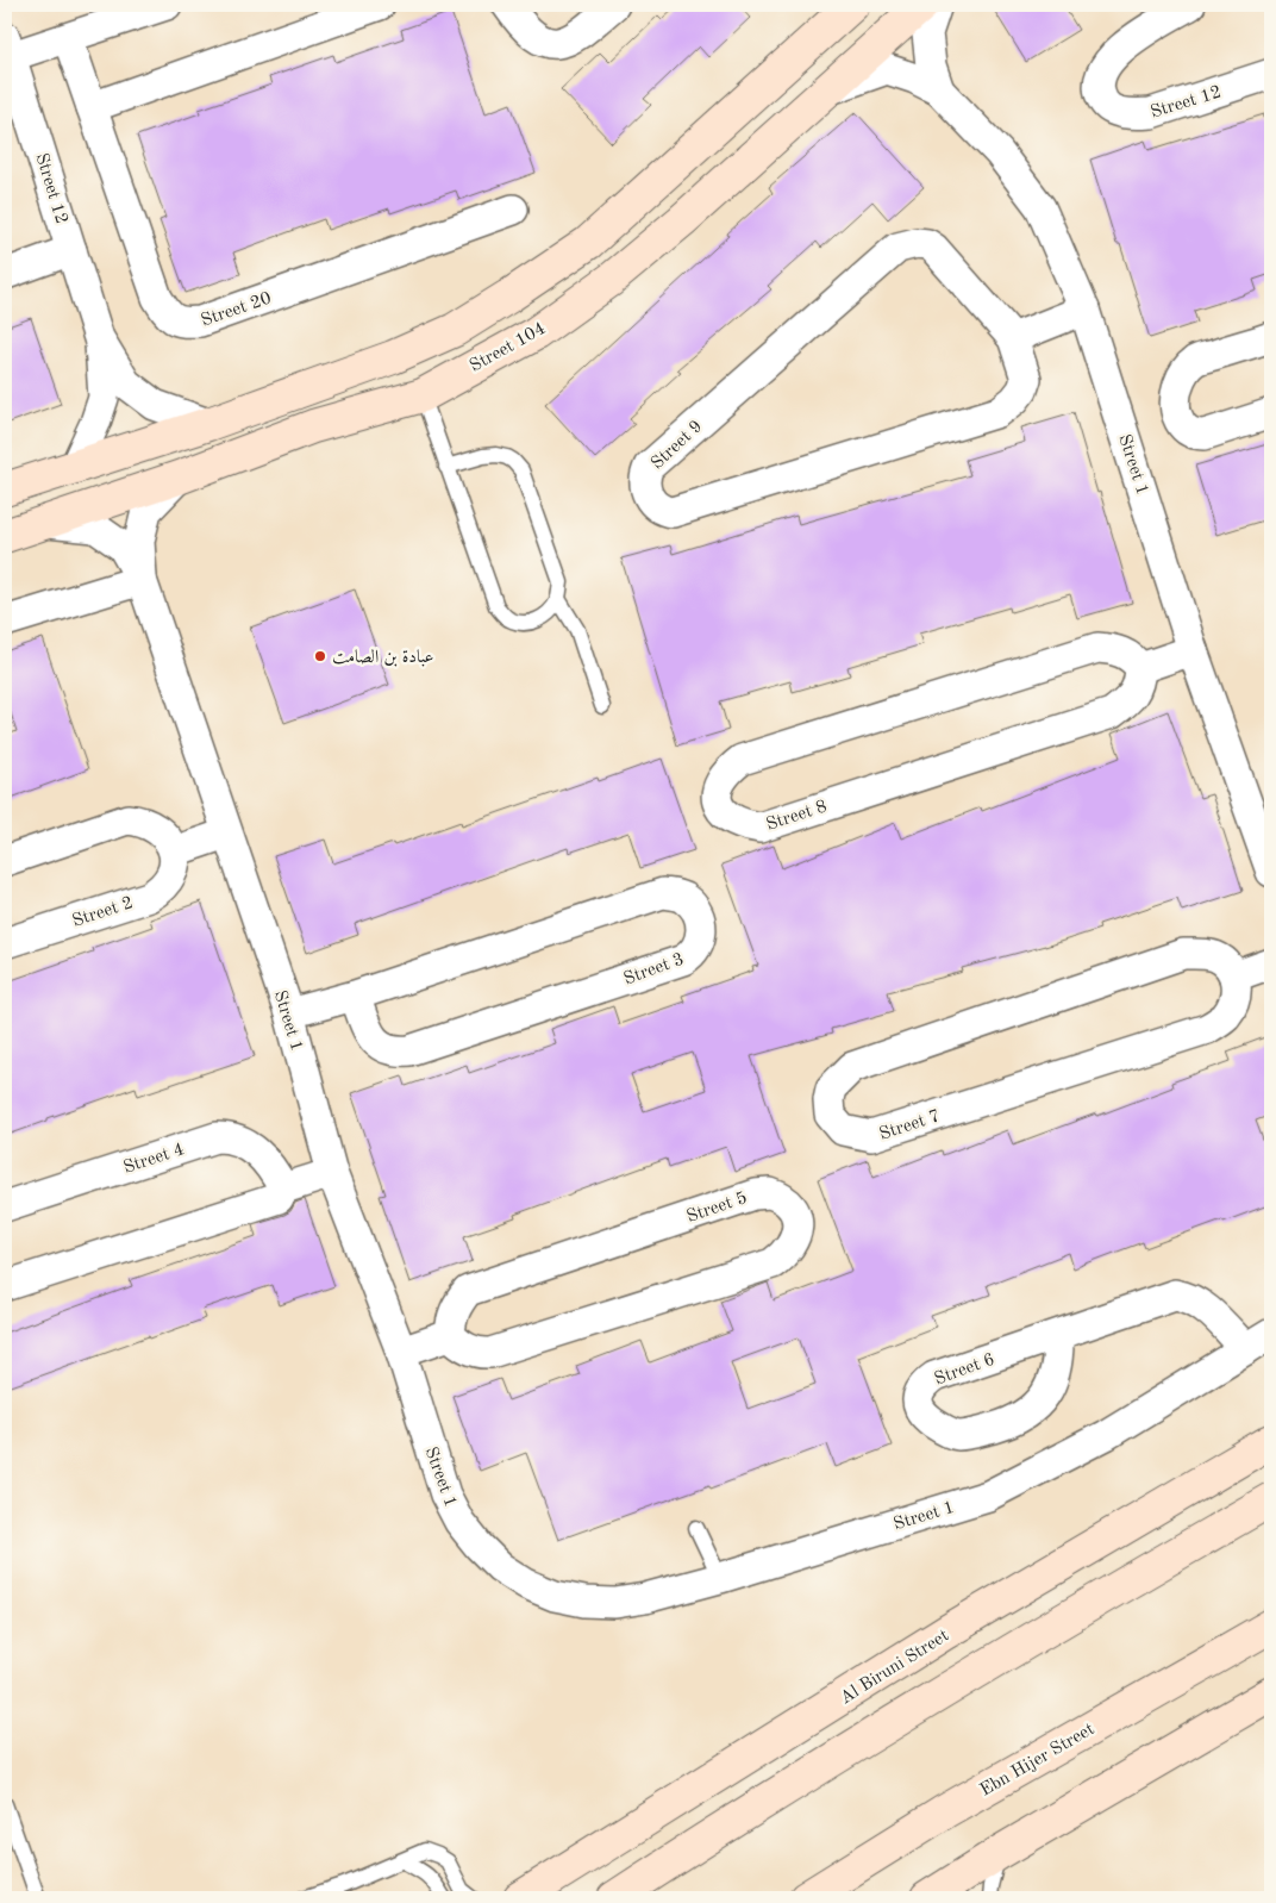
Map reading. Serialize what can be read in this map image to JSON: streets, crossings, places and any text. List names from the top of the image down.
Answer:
{
  "streets": {
    "street": [
      "Street 12",
      "Street 20",
      "Street 104",
      "Street 9",
      "Street 1",
      "Street 8",
      "Street 2",
      "Street 3",
      "Street 7",
      "Street 4",
      "Street 5",
      "Street 6",
      "Al Biruni Street",
      "Ebn Hijer Street"
    ]
  },
  "crossings": [
    ["Street 104", "Street 1"],
    ["Street 1", "Street 3"],
    ["Street 1", "Street 6"]
  ],
  "places": ["عبادة بن الصامت"]
}
